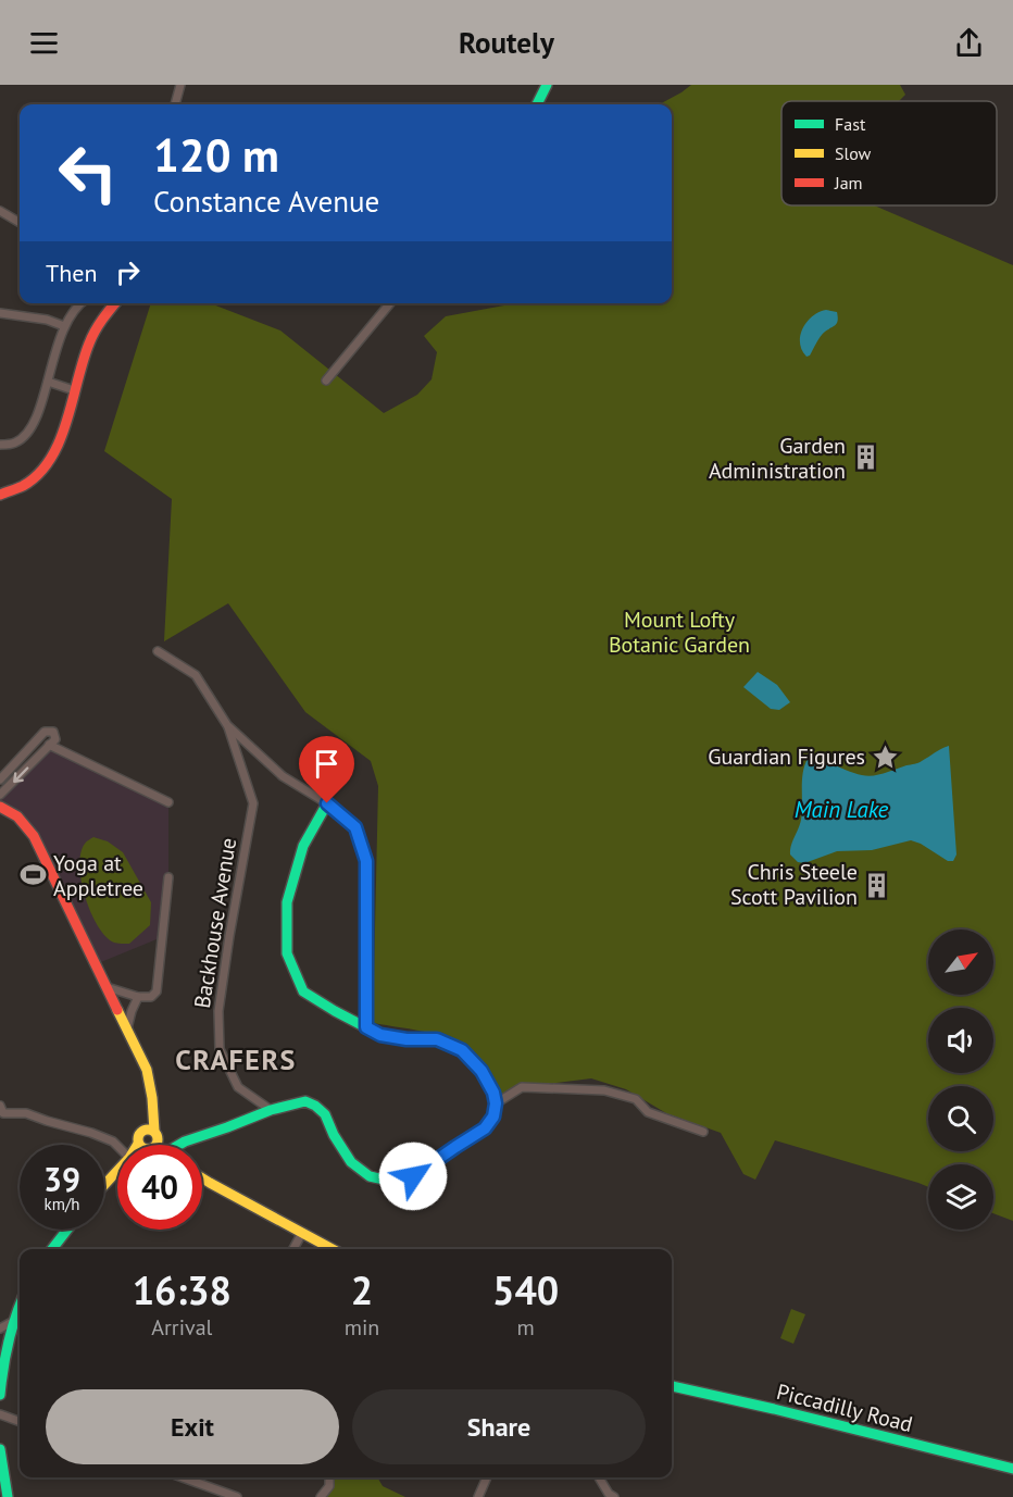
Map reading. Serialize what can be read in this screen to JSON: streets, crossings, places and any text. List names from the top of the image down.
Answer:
{
  "streets": {
    "main road": ["Piccadilly Road"],
    "street": ["Backhouse Avenue"]
  },
  "districts": ["CRAFERS"],
  "water": ["Main Lake"],
  "parks": ["Mount Lofty Botanic Garden"],
  "places": {
    "building": ["Garden Administration", "Chris Steele Scott Pavilion"],
    "place": ["Guardian Figures"],
    "sports": ["Yoga at Appletree"]
  },
  "legend": ["Fast", "Slow", "Jam"],
  "north": "top right",
  "page": {
    "header": "Routely",
    "turn": ["120 m", "Constance Avenue"],
    "then": "Then",
    "speed": "39 km/h",
    "limit": "40",
    "eta": [
      "16:38",
      "Arrival",
      "2",
      "min",
      "540",
      "m"
    ],
    "buttons": ["Exit", "Share"]
  }
}
